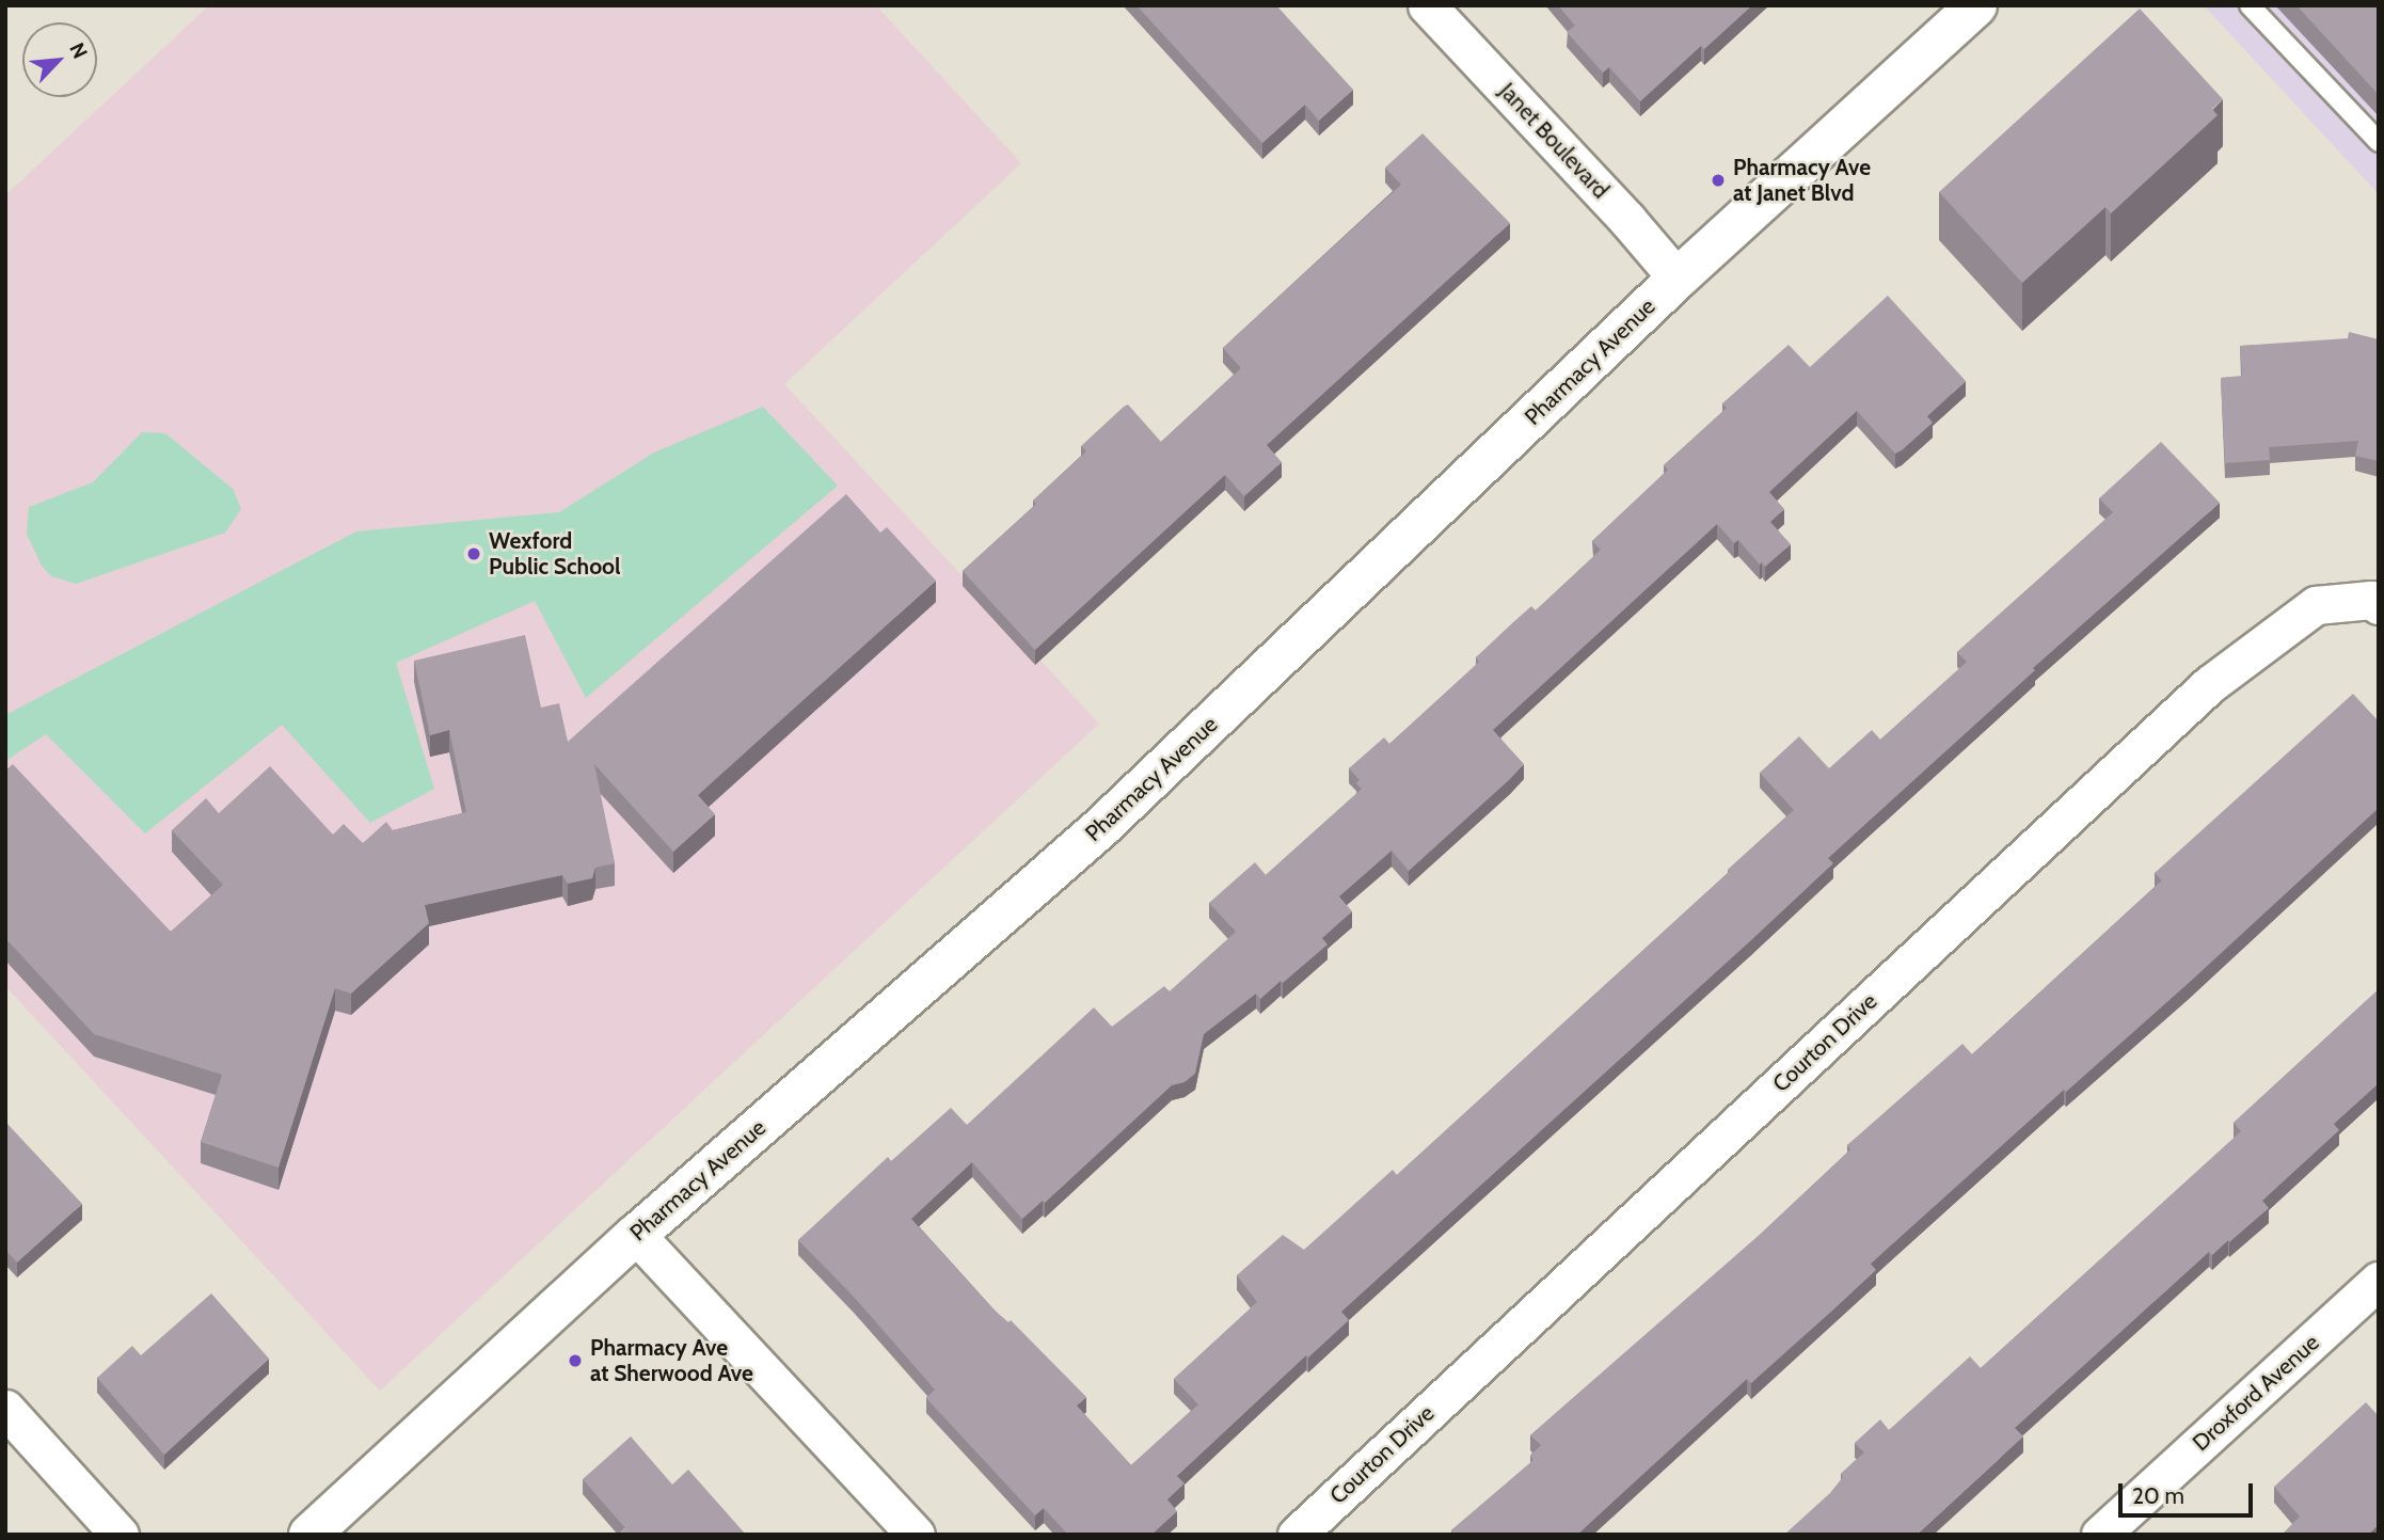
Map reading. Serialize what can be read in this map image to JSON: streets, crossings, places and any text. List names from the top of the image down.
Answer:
{
  "streets": {
    "street": [
      "Janet Boulevard",
      "Pharmacy Avenue",
      "Courton Drive",
      "Droxford Avenue"
    ]
  },
  "crossings": [
    ["Janet Boulevard", "Pharmacy Avenue"]
  ],
  "places": ["Pharmacy Ave at Janet Blvd", "Wexford Public School", "Pharmacy Ave at Sherwood Ave"],
  "scale_bar": "20 m",
  "north": "top right"
}
